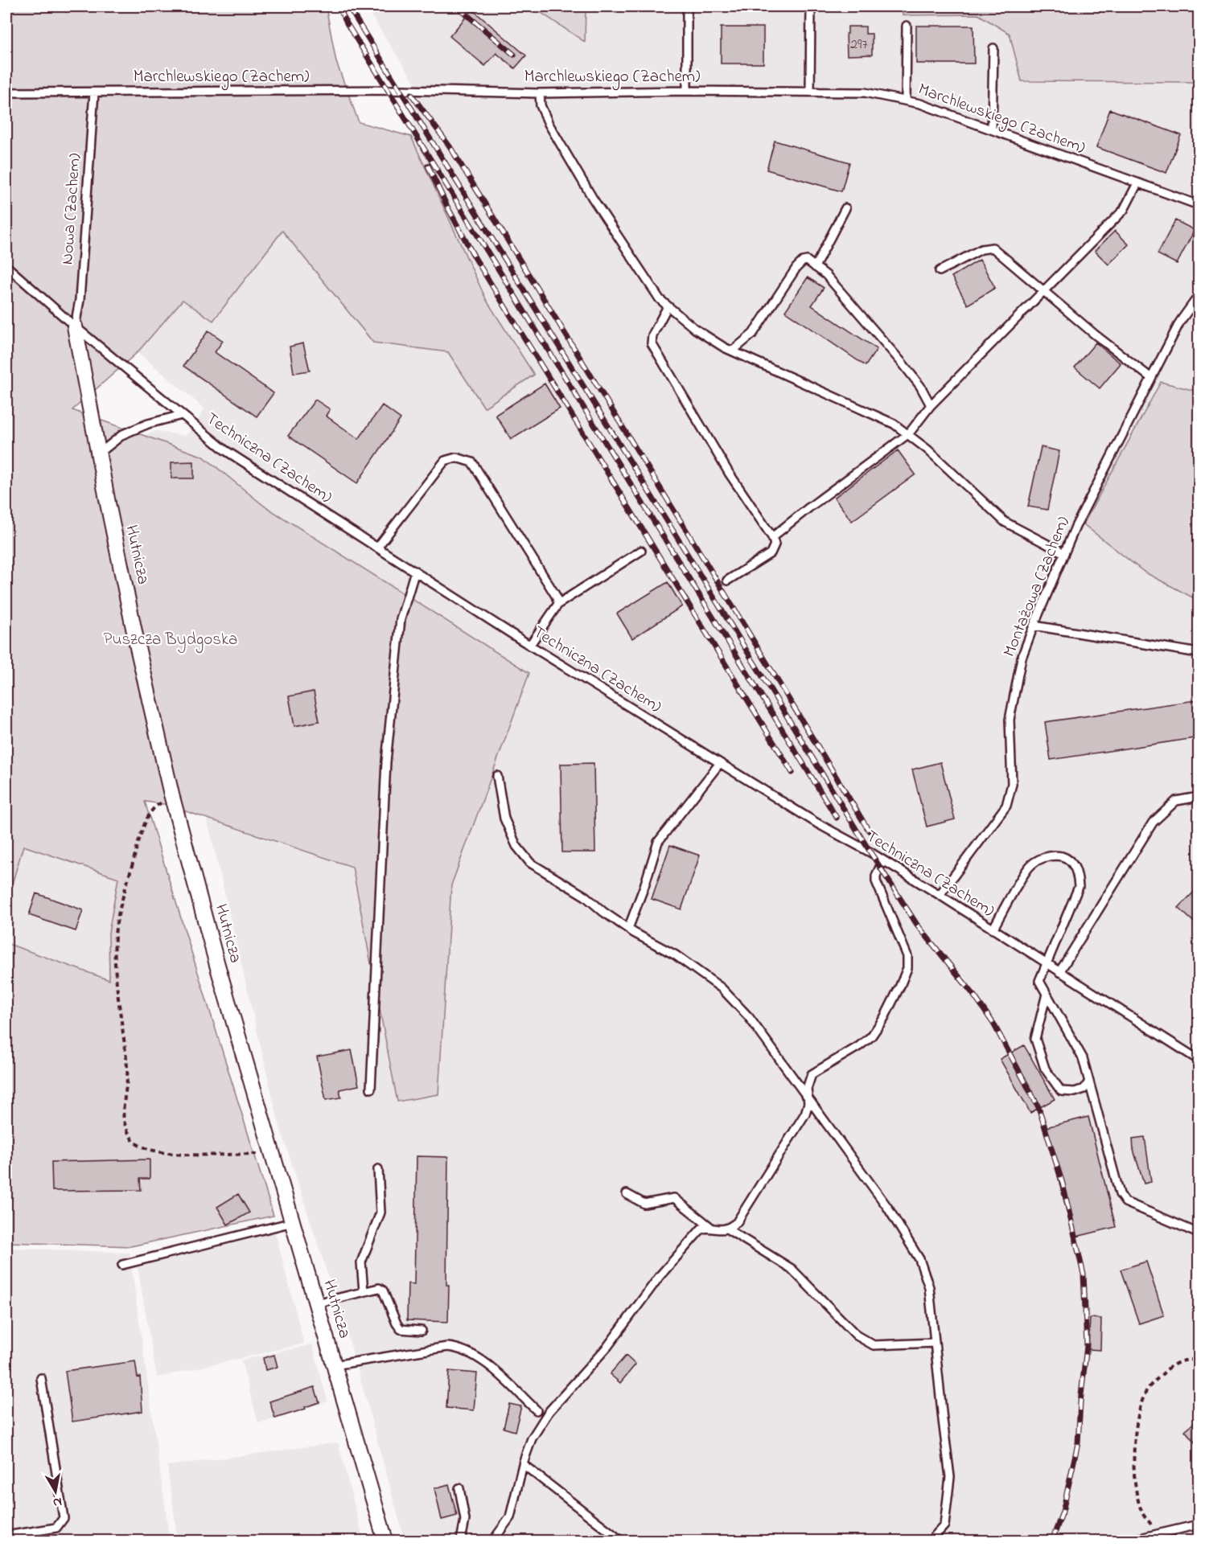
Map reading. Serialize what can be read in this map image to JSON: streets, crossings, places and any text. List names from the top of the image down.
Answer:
{
  "streets": {
    "street": ["Hutnicza"],
    "lane": [
      "Marchlewskiego (Zachem)",
      "Nowa (Zachem)",
      "Techniczna (Zachem)",
      "Montażowa (Zachem)"
    ]
  },
  "crossings": [
    ["Marchlewskiego (Zachem)", "Nowa (Zachem)"],
    ["Nowa (Zachem)", "Techniczna (Zachem)"],
    ["Nowa (Zachem)", "Hutnicza"],
    ["Techniczna (Zachem)", "Hutnicza"],
    ["Techniczna (Zachem)", "Montażowa (Zachem)"]
  ],
  "parks": ["Puszcza Bydgoska"],
  "house_numbers": ["297"],
  "north": "bottom"
}
